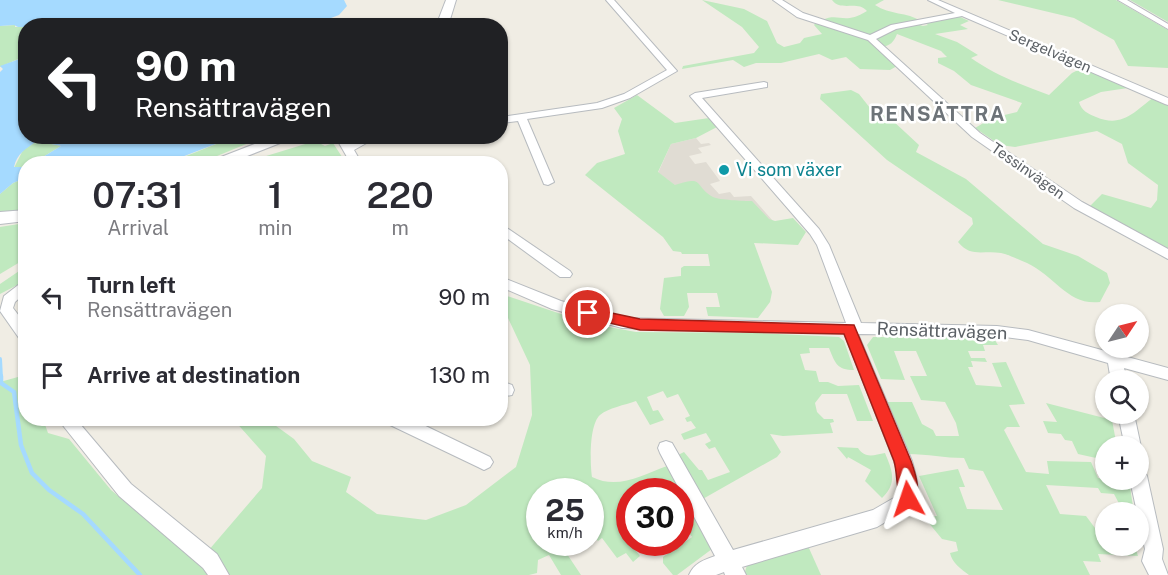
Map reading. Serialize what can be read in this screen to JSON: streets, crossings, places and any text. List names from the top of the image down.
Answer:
{
  "streets": {
    "street": ["Sergelvägen", "Tessinvägen", "Rensättravägen"]
  },
  "districts": ["RENSÄTTRA"],
  "places": ["Vi som växer"],
  "north": "top right",
  "page": {
    "turn": ["90 m", "Rensättravägen"],
    "eta": [
      "07:31",
      "Arrival",
      "1",
      "min",
      "220",
      "m"
    ],
    "list": [
      {
        "name": "Turn left",
        "note": "Rensättravägen",
        "value": "90 m"
      },
      {
        "name": "Arrive at destination",
        "value": "130 m"
      }
    ],
    "map_buttons": ["+", "−"],
    "speed": "25 km/h",
    "limit": "30"
  }
}
